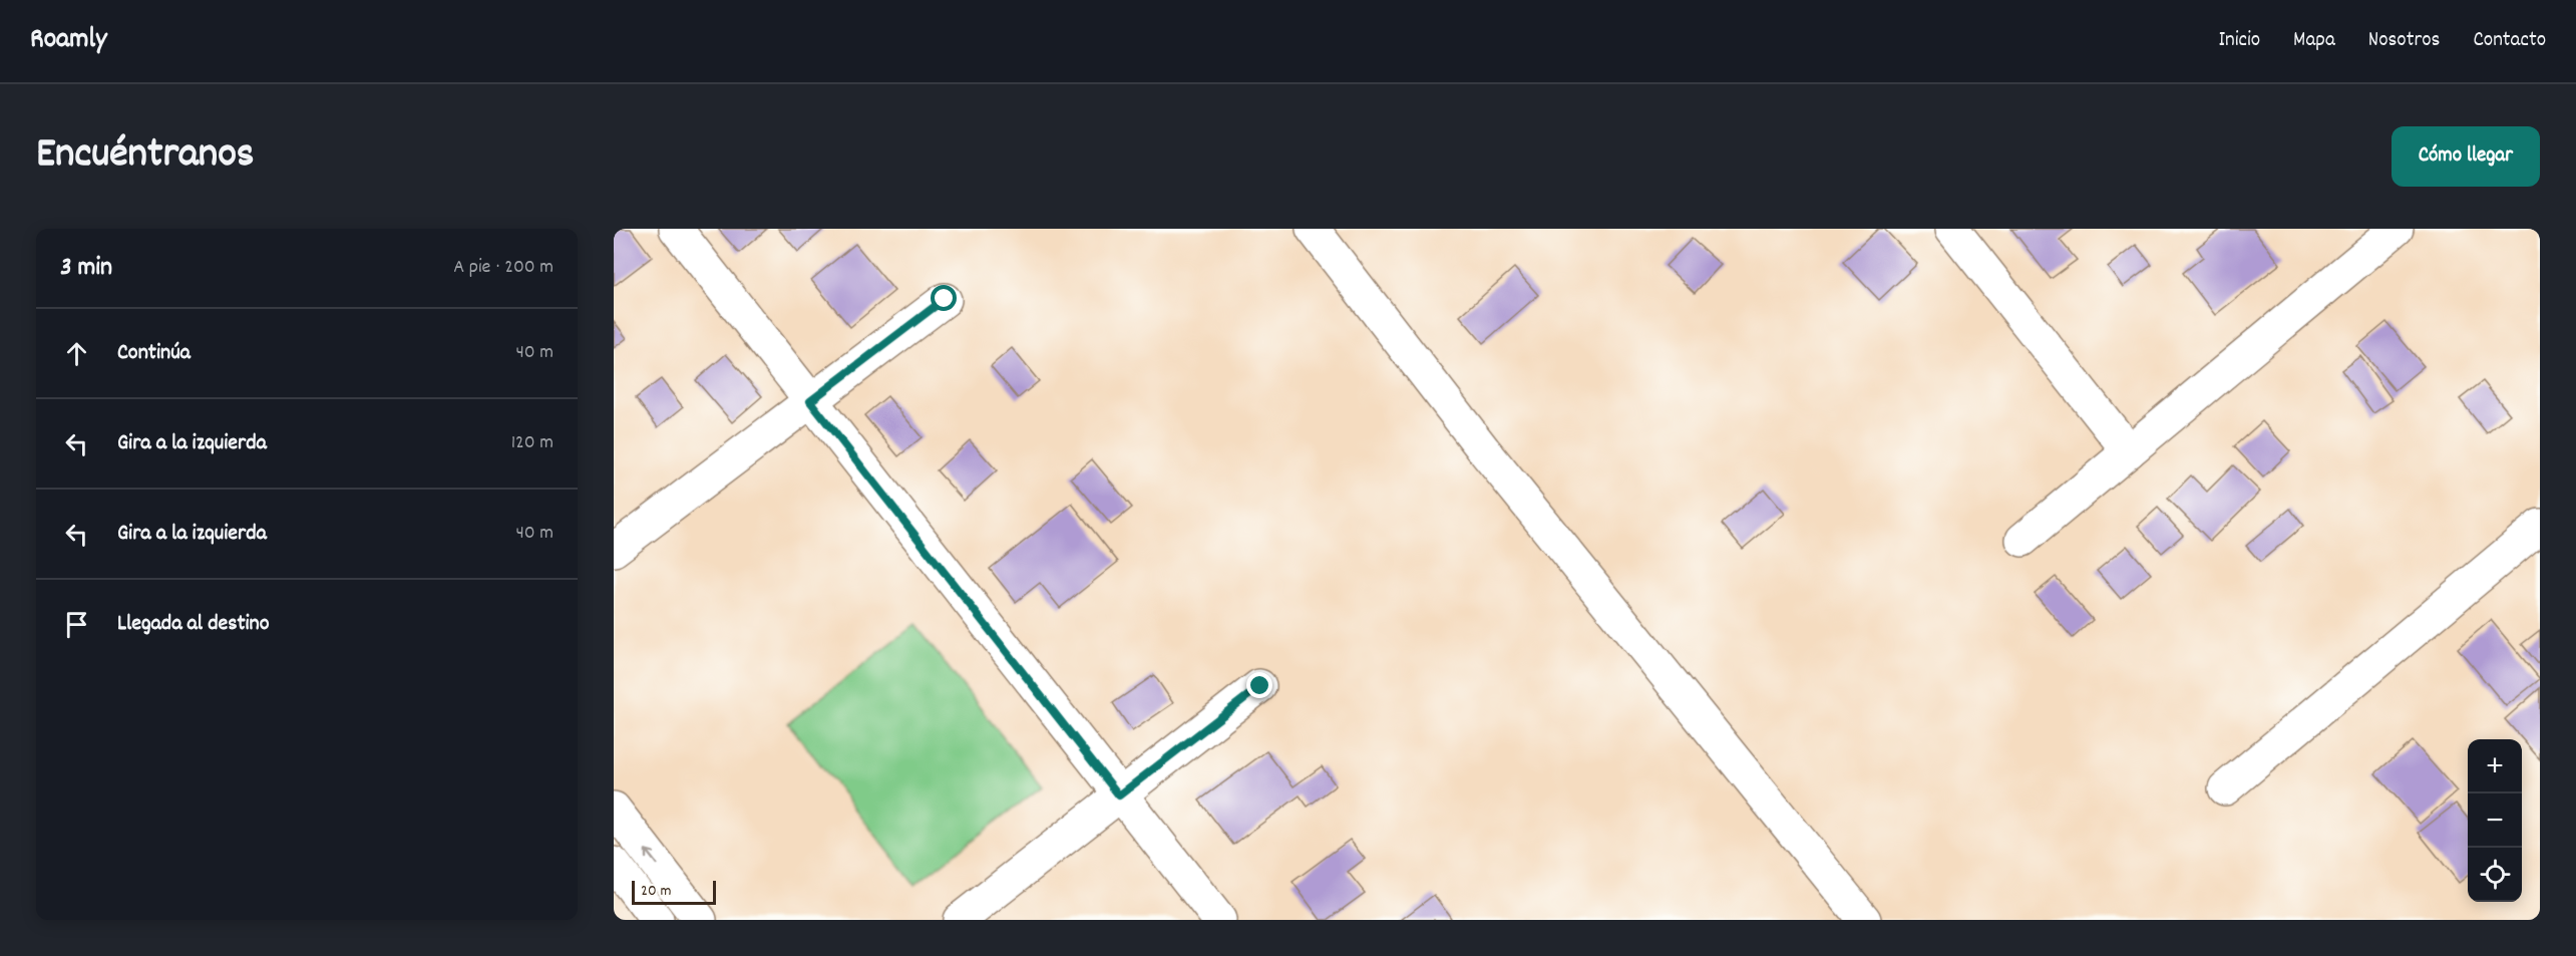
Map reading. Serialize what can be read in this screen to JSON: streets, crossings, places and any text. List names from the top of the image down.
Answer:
{
  "scale_bar": "20 m",
  "page": {
    "header": "Roamly",
    "nav": [
      "Inicio",
      "Mapa",
      "Nosotros",
      "Contacto"
    ],
    "title": "Encuéntranos",
    "buttons": "Cómo llegar",
    "heading": ["3 min", "A pie · 200 m"],
    "list": [
      ["Continúa", "40 m"],
      ["Gira a la izquierda", "120 m"],
      ["Gira a la izquierda", "40 m"],
      "Llegada al destino"
    ],
    "map_buttons": ["+", "−"],
    "scale": "20 m"
  }
}
